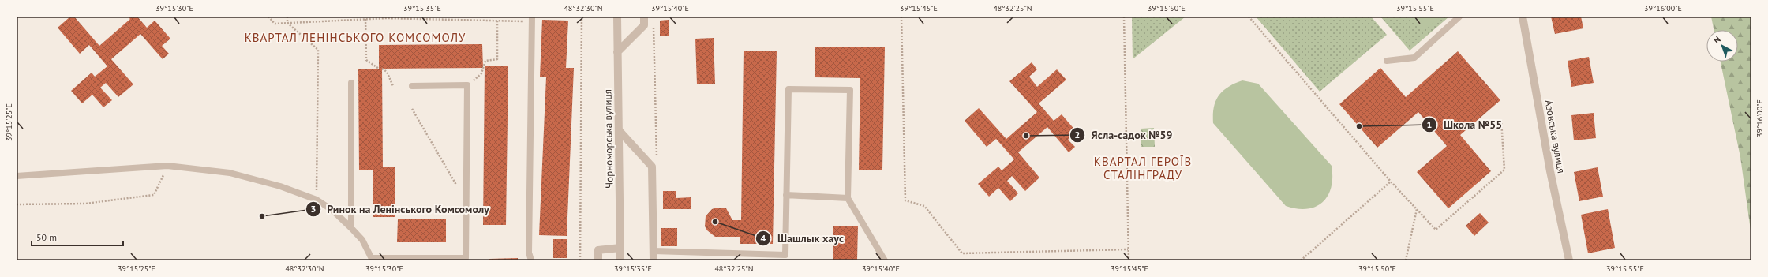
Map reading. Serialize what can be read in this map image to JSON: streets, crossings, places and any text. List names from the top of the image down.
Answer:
{
  "streets": {
    "street": ["Азовська вулиця", "Чорноморська вулиця"]
  },
  "districts": ["КВАРТАЛ ЛЕНІНСЬКОГО КОМСОМОЛУ", "КВАРТАЛ ГЕРОЇВ СТАЛІНГРАДУ"],
  "places": [
    "Школа №55",
    "Ясла-садок №59",
    "Ринок на Ленінського Комсомолу",
    "Шашлык хаус"
  ],
  "scale_bar": "50 m",
  "north": "top left",
  "coordinates": [
    "39°15'30\"E",
    "39°15'35\"E",
    "48°32'30\"N",
    "39°15'40\"E",
    "39°15'45\"E",
    "48°32'25\"N",
    "39°15'50\"E",
    "39°15'55\"E",
    "39°16'00\"E",
    "39°15'25\"E"
  ]
}
